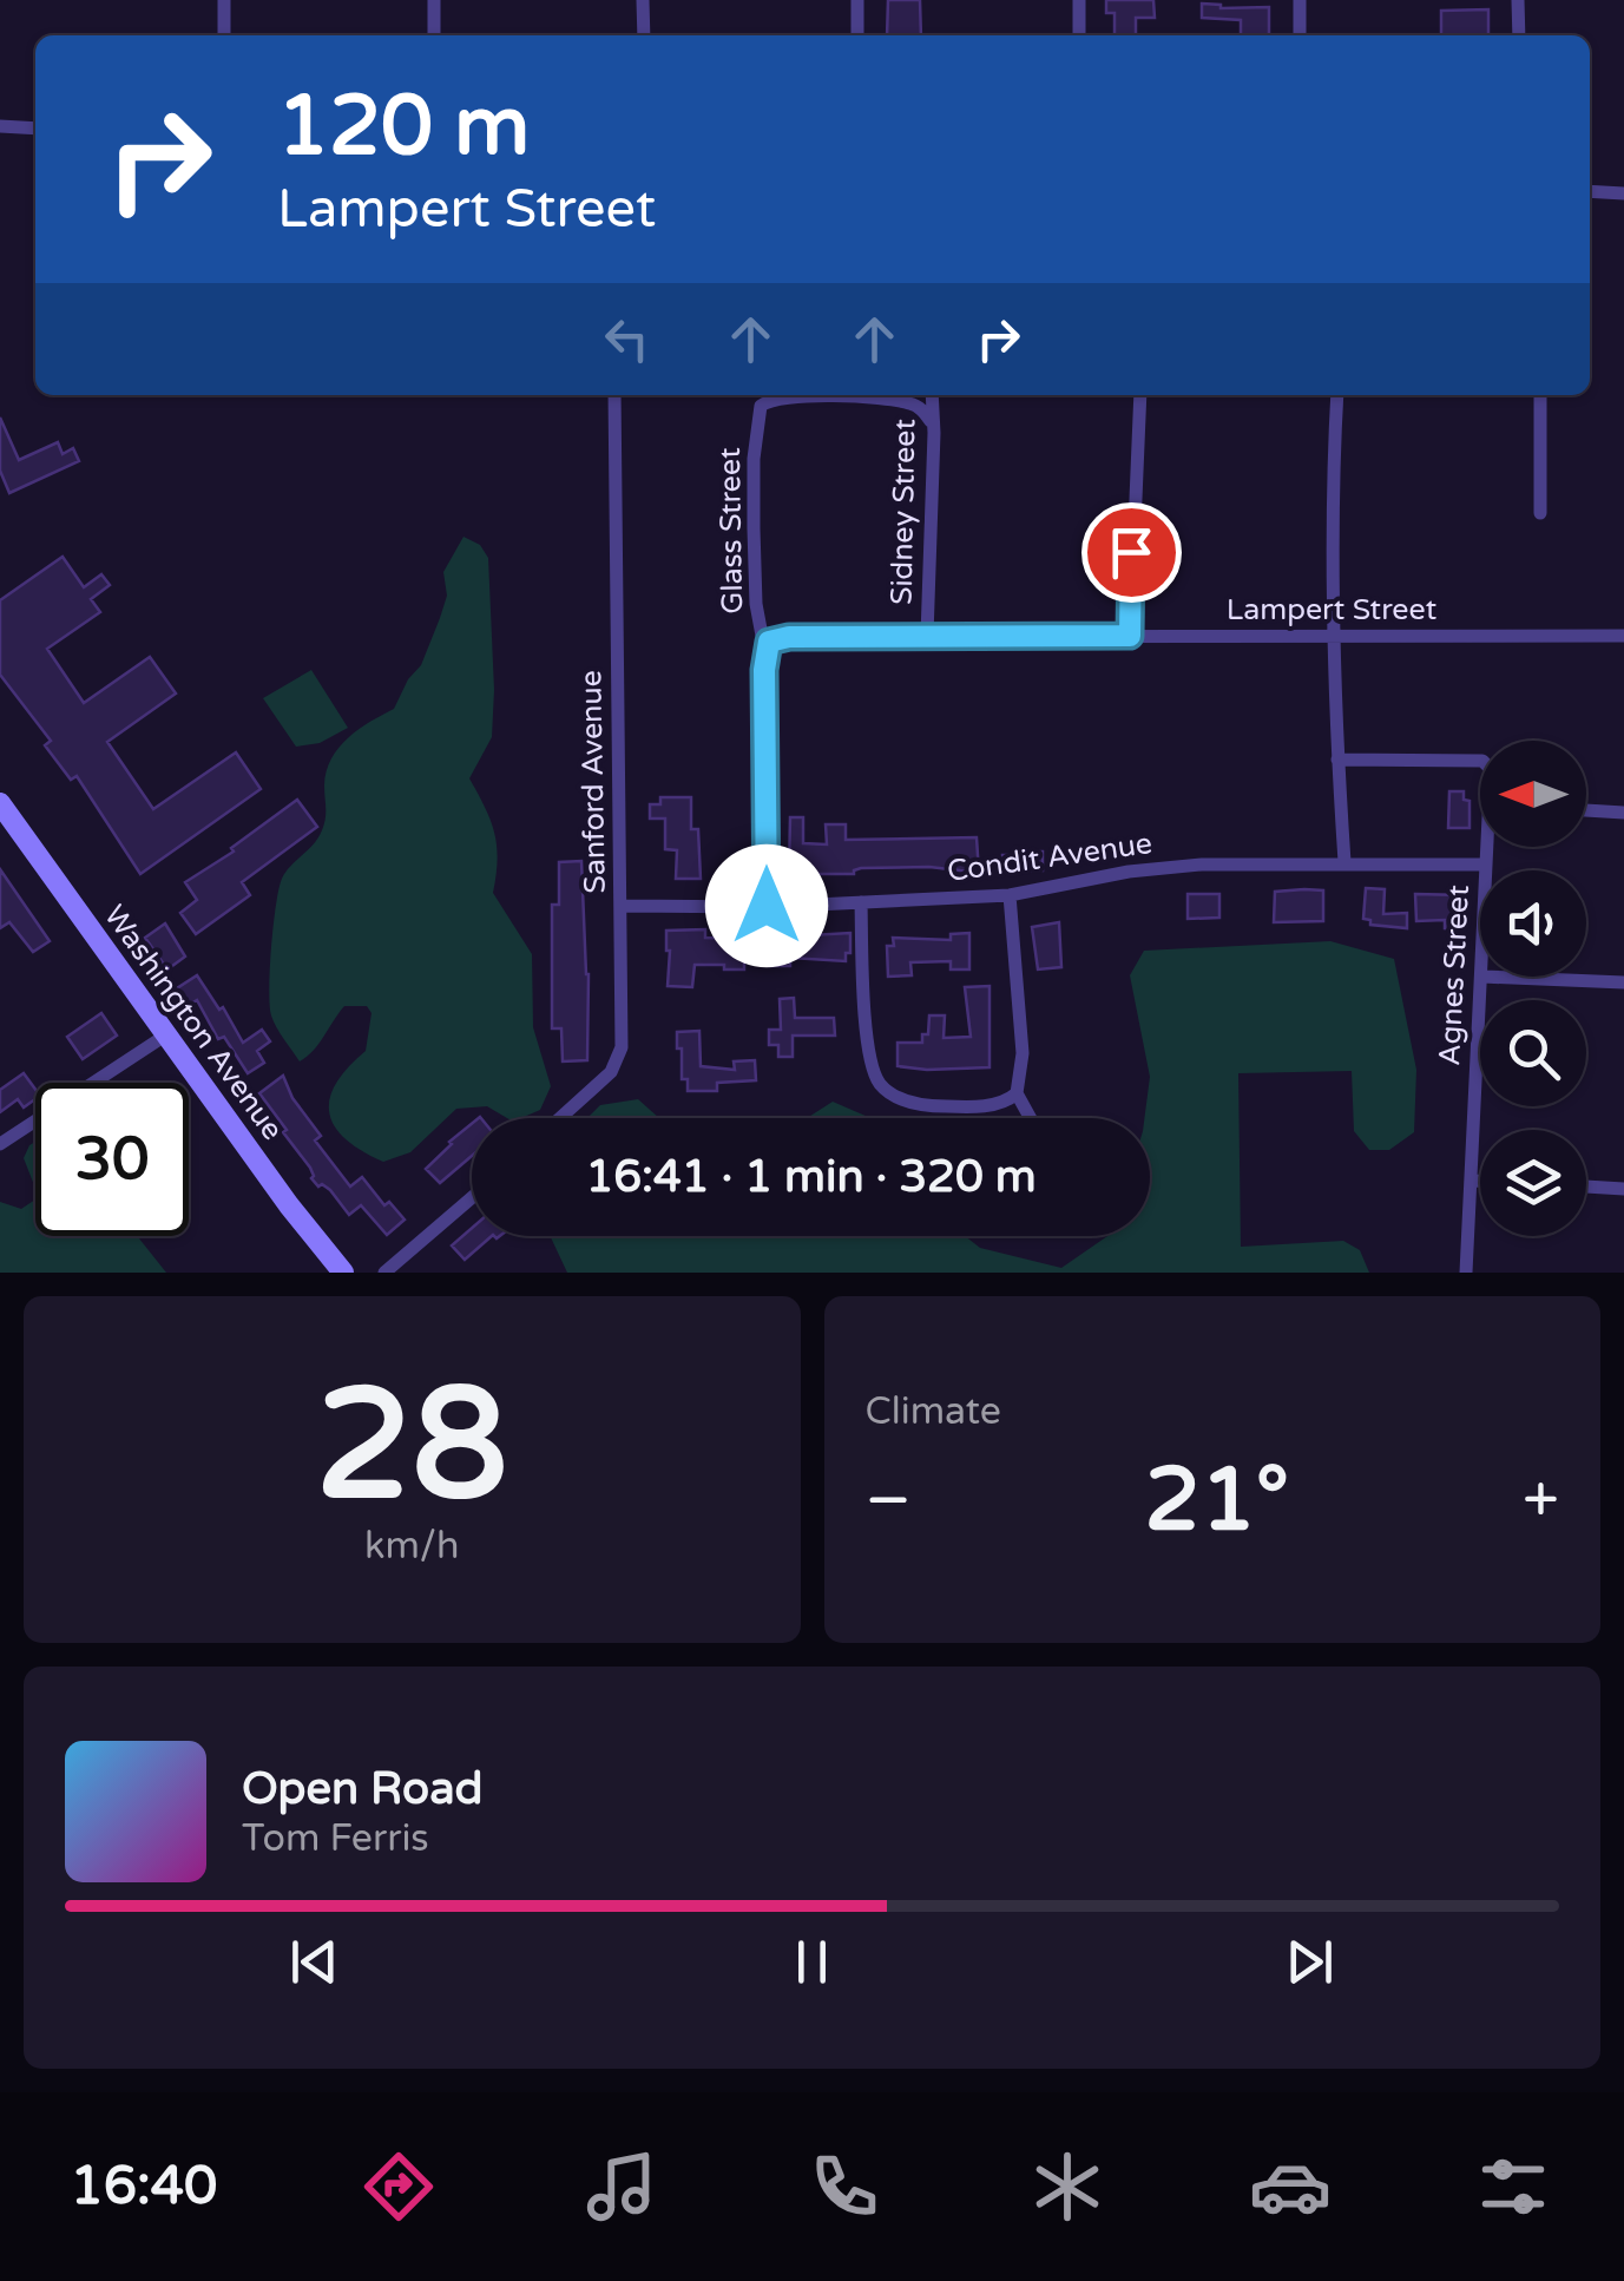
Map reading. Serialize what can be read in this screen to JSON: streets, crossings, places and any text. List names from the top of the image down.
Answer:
{
  "streets": {
    "main road": ["Washington Avenue"],
    "street": [
      "Sidney Street",
      "Glass Street",
      "Lampert Street",
      "Sanford Avenue",
      "Condit Avenue",
      "Agnes Street"
    ]
  },
  "crossings": [
    ["Sidney Street", "Glass Street"],
    ["Sidney Street", "Lampert Street"],
    ["Glass Street", "Lampert Street"],
    ["Glass Street", "Condit Avenue"],
    ["Sanford Avenue", "Condit Avenue"],
    ["Condit Avenue", "Agnes Street"]
  ],
  "north": "left",
  "page": {
    "turn": ["120 m", "Lampert Street"],
    "limit": "30",
    "trip": "16:41 · 1 min · 320 m",
    "tile": [
      ["28", "km/h"],
      "Climate"
    ],
    "heat": ["−", "21°", "+"],
    "song": ["Open Road", "Tom Ferris"],
    "tabs": "16:40"
  }
}
